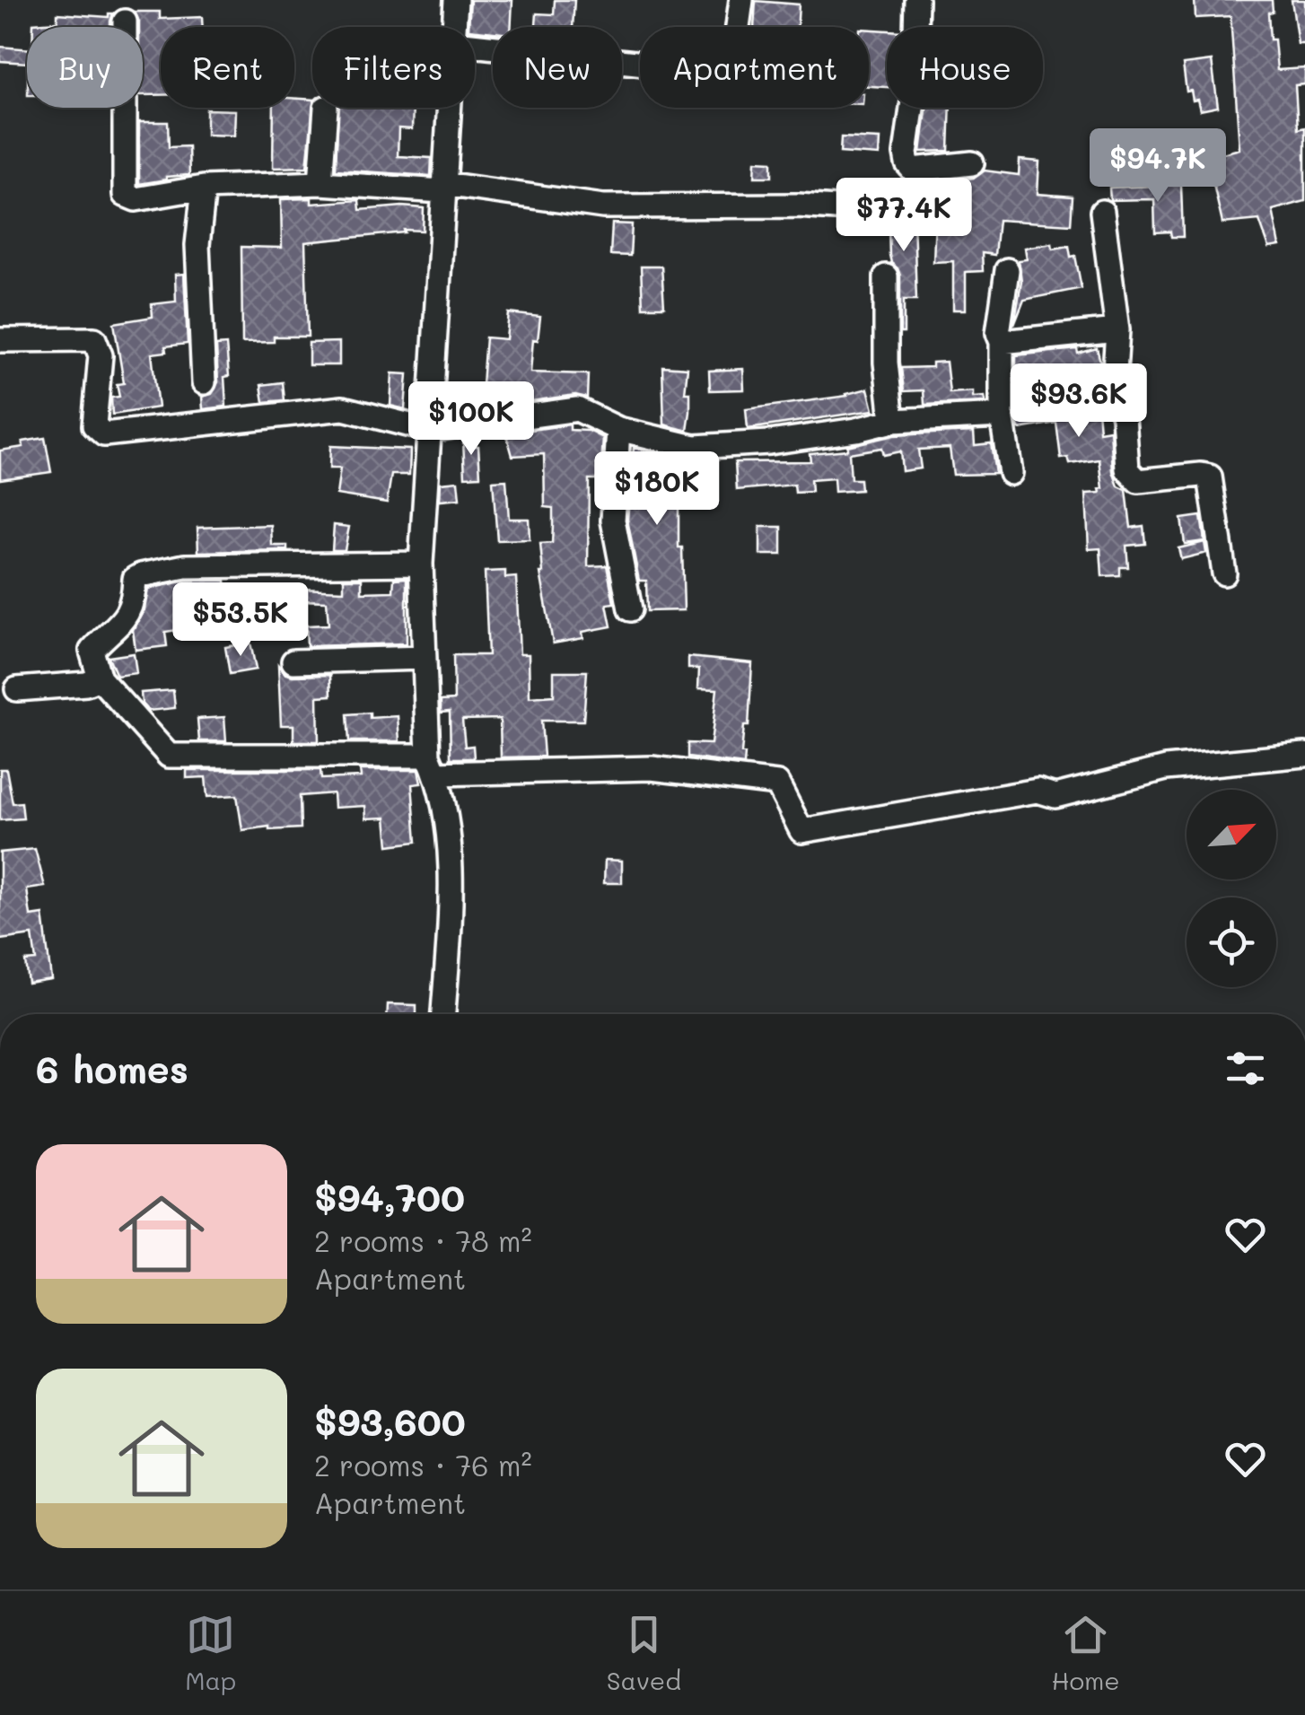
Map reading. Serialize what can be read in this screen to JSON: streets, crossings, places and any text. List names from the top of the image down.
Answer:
{
  "north": "top right",
  "page": {
    "chip": [
      "Buy",
      "Rent",
      "Filters",
      "New",
      "Apartment",
      "House"
    ],
    "price": [
      "$94.7K",
      "$77.4K",
      "$93.6K",
      "$100K",
      "$180K",
      "$53.5K"
    ],
    "heading": "6 homes",
    "list": [
      {
        "name": "$94,700",
        "note": "2 rooms · 78 m² · Apartment"
      },
      {
        "name": "$93,600",
        "note": "2 rooms · 76 m² · Apartment"
      }
    ],
    "tabs": ["Map", "Saved", "Home"]
  }
}
